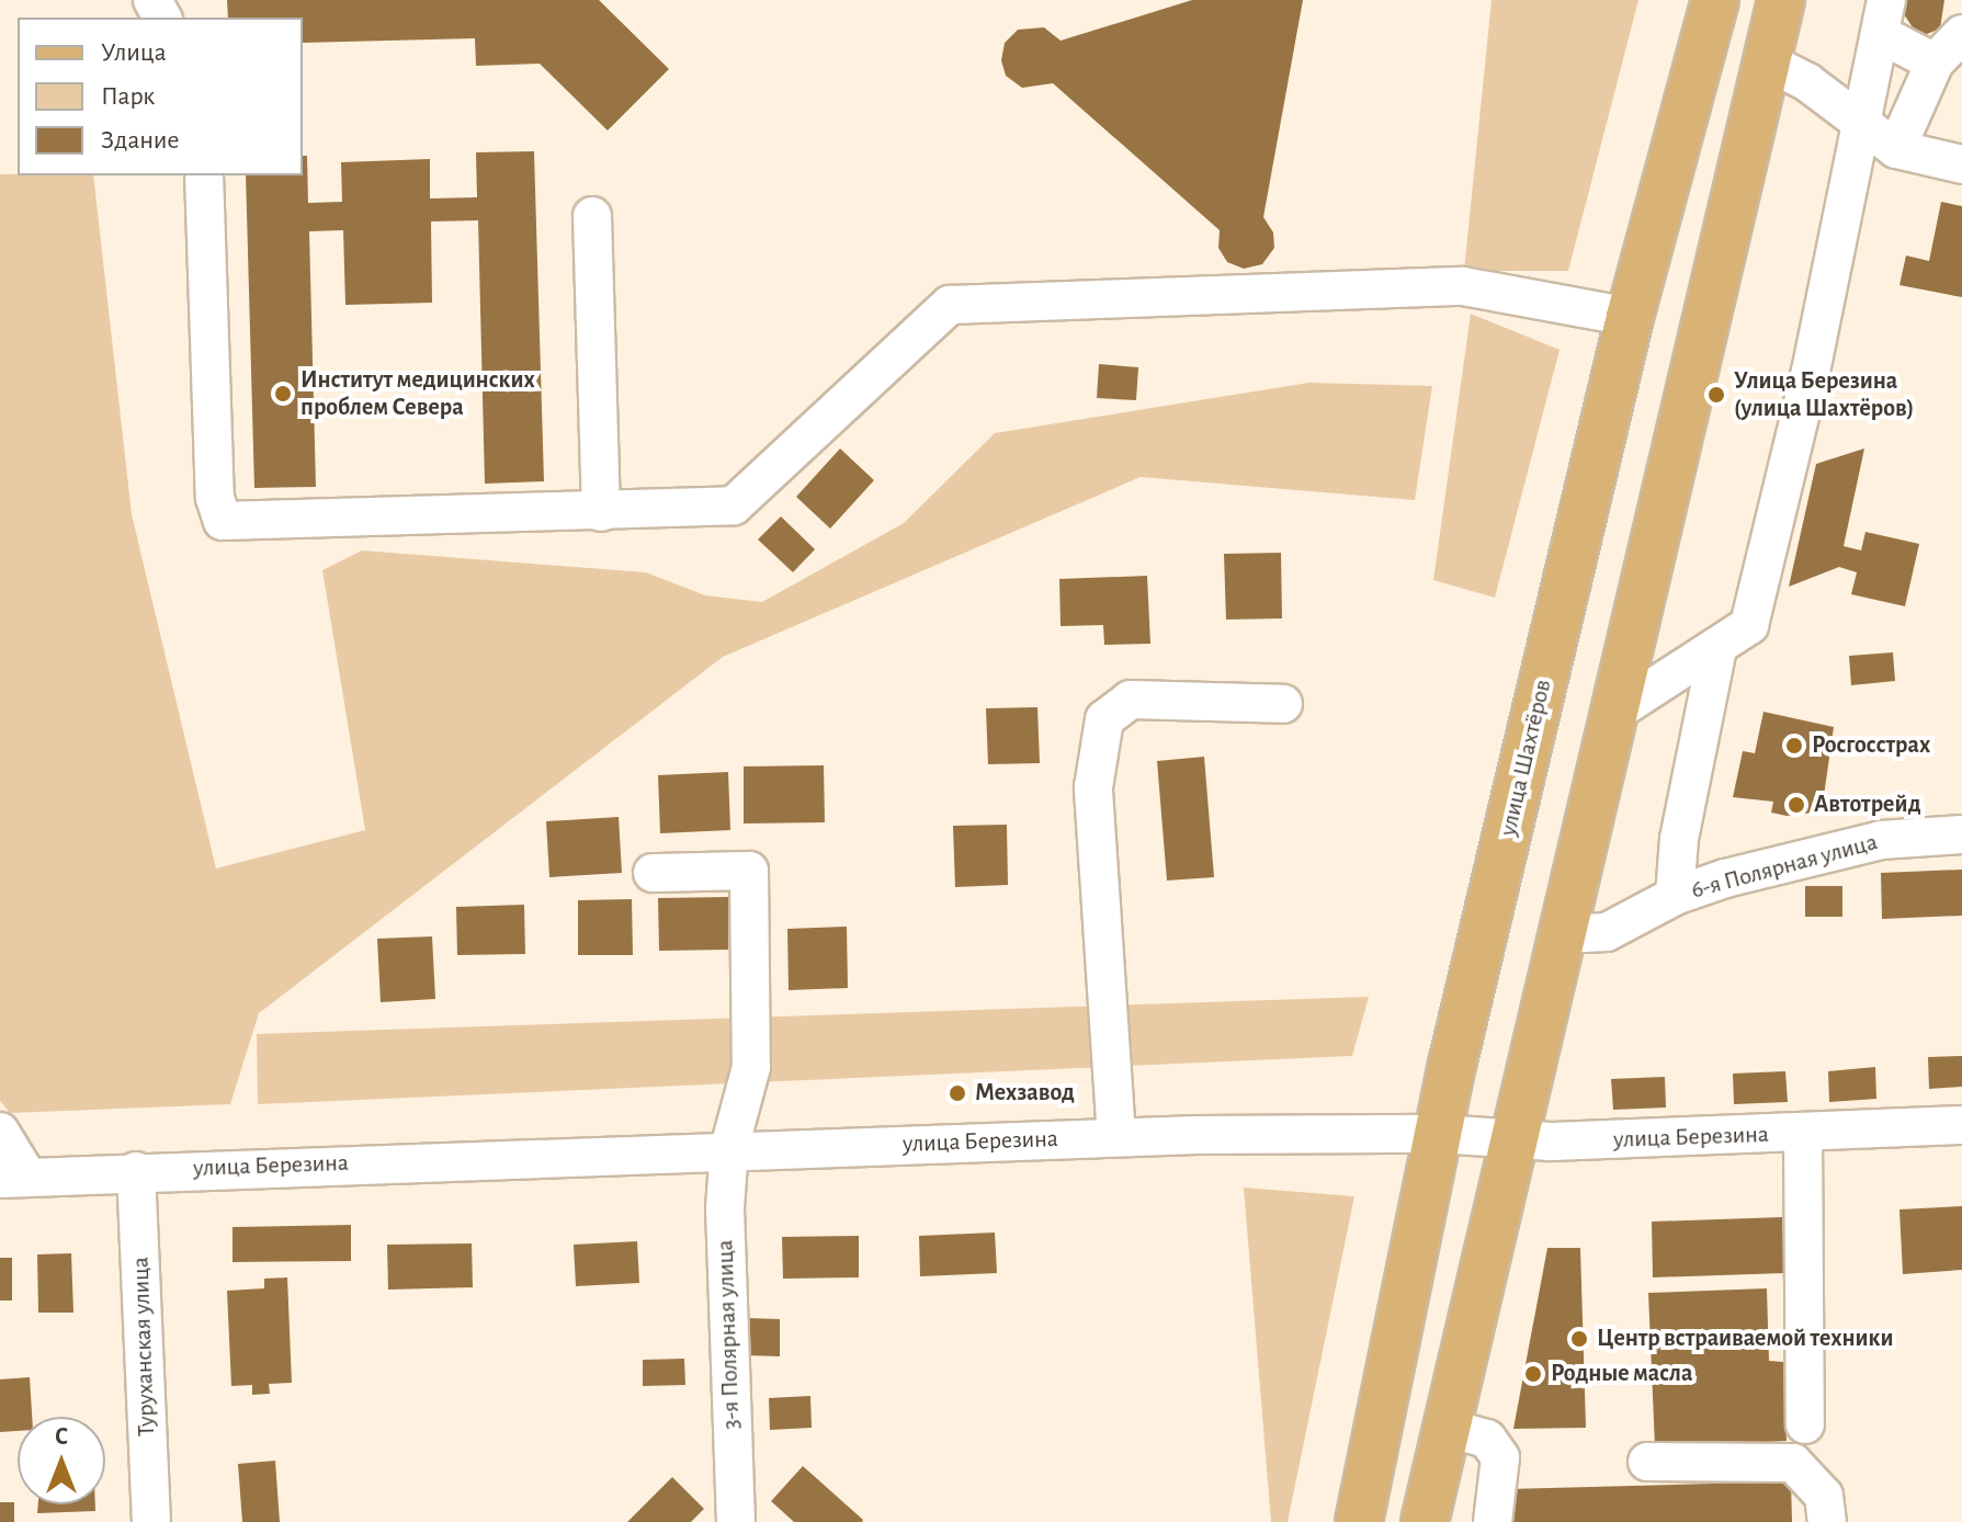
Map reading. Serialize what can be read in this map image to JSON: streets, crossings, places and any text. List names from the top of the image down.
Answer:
{
  "streets": {
    "main road": ["улица Шахтёров"],
    "street": [
      "6-я Полярная улица",
      "улица Березина",
      "3-я Полярная улица",
      "Туруханская улица"
    ]
  },
  "crossings": [
    ["улица Шахтёров", "улица Березина"],
    ["улица Березина", "3-я Полярная улица"],
    ["улица Березина", "Туруханская улица"]
  ],
  "places": [
    "Институт медицинских проблем Севера",
    "Улица Березина (улица Шахтёров)",
    "Росгосстрах",
    "Автотрейд",
    "Мехзавод",
    "Центр встраиваемой техники",
    "Родные масла"
  ],
  "legend": ["Улица", "Парк", "Здание"],
  "north": "top"
}
